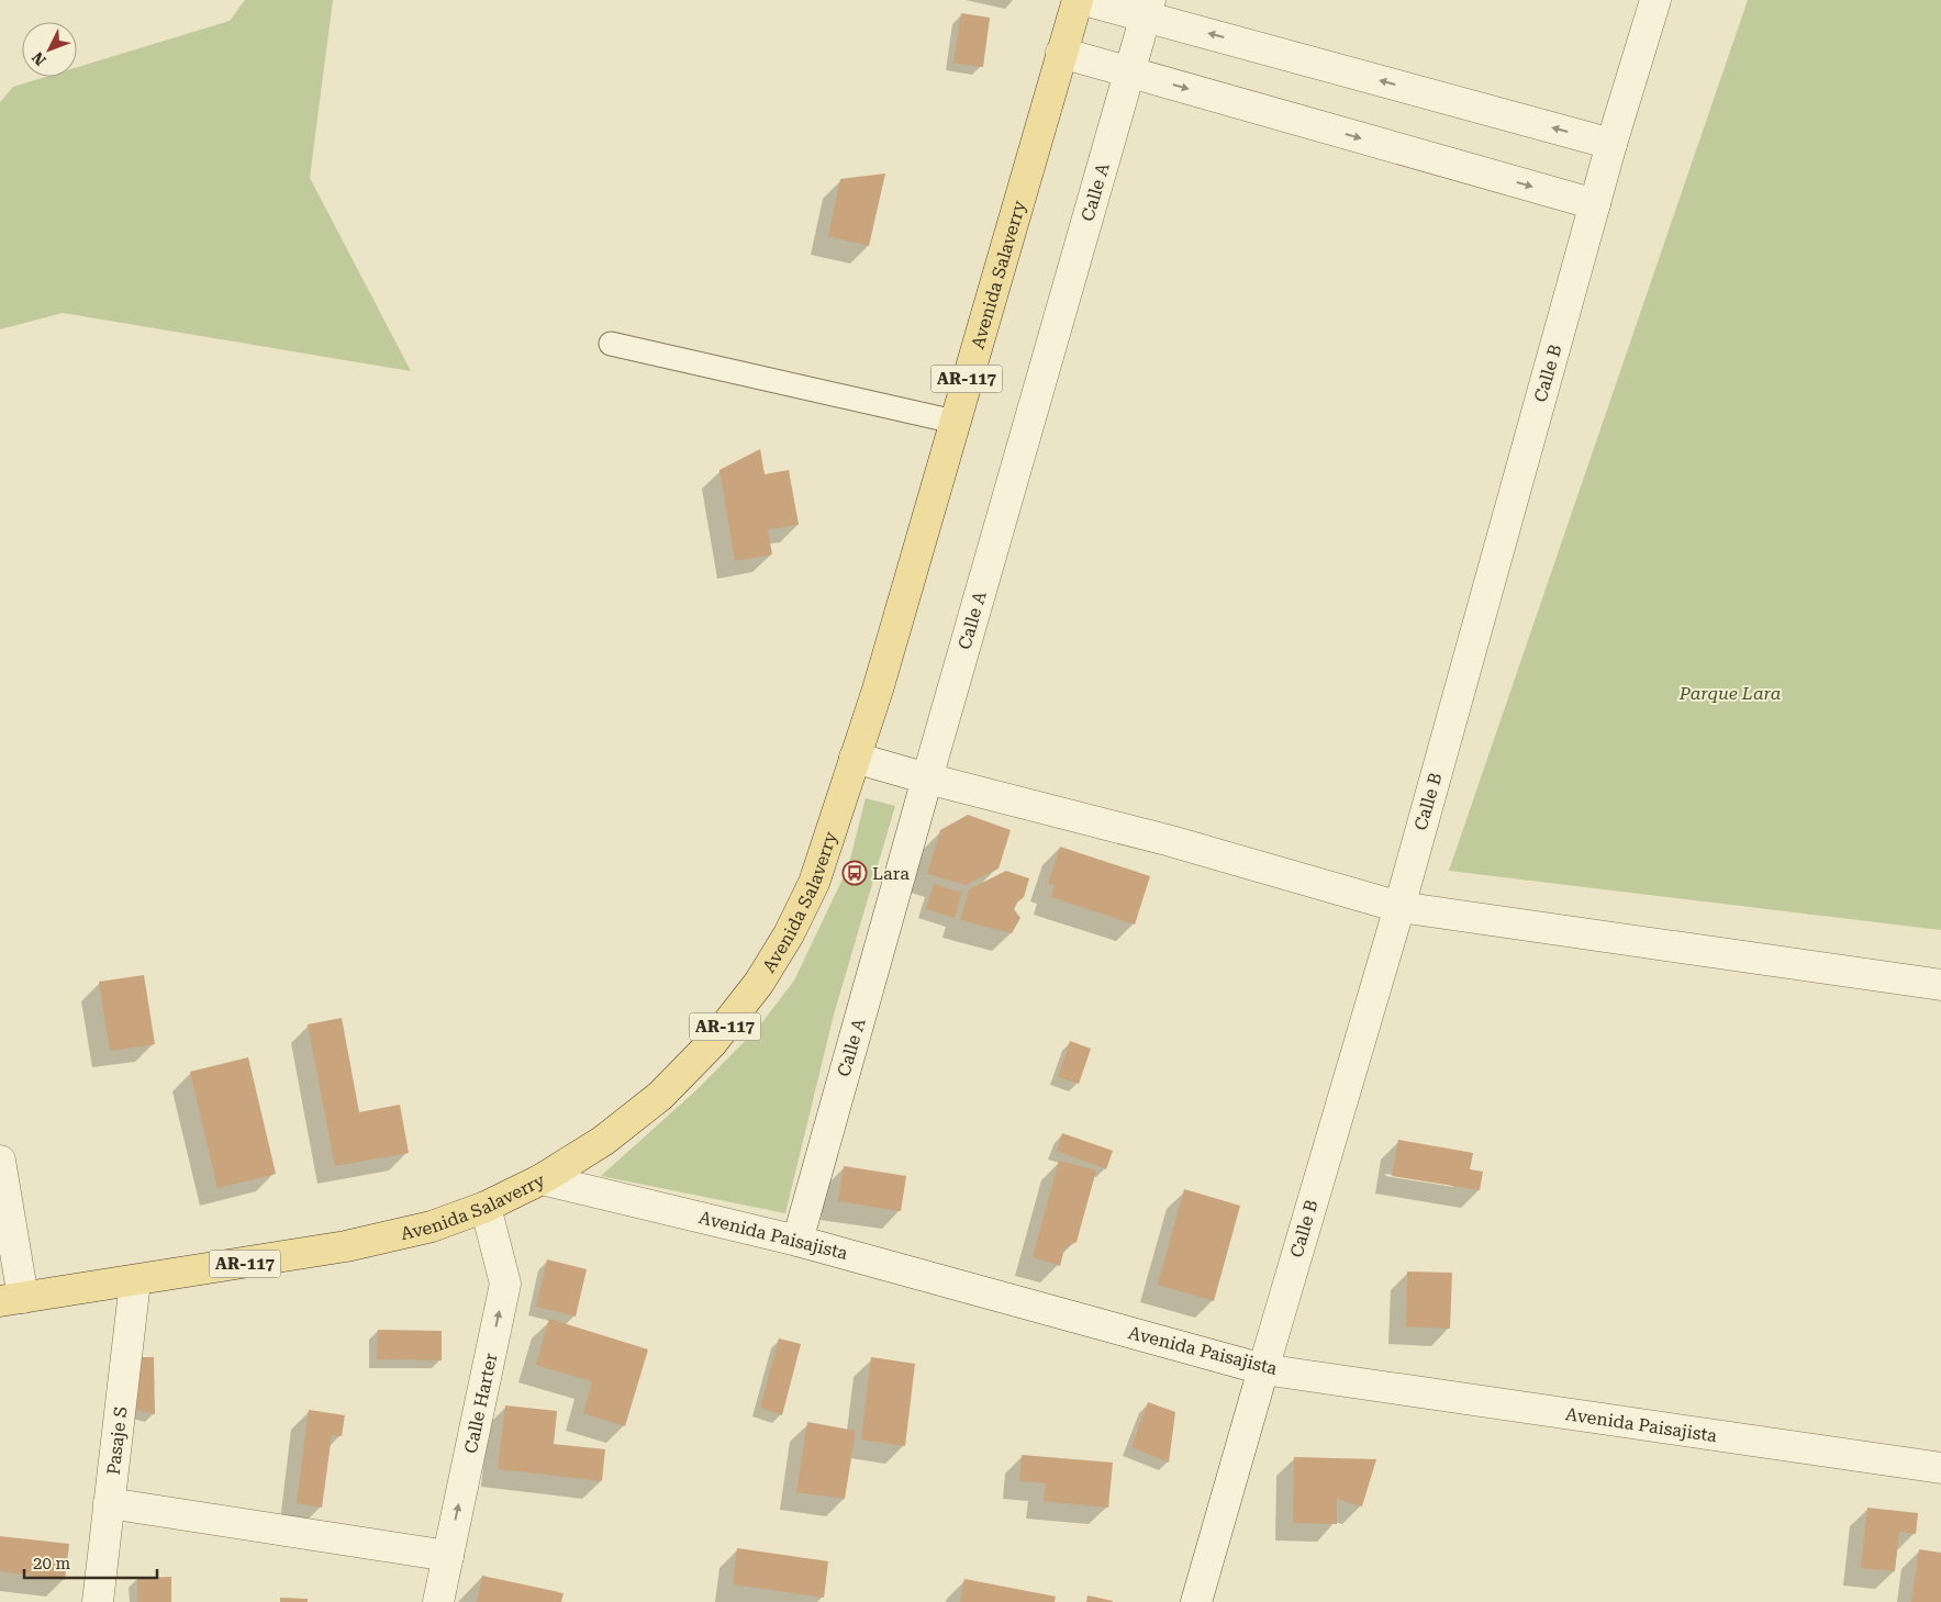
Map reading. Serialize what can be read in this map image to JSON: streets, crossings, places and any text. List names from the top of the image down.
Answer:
{
  "streets": {
    "main road": ["Avenida Salaverry", "AR-117"],
    "street": [
      "Calle A",
      "Calle B",
      "Avenida Paisajista",
      "Calle Harter",
      "Pasaje S"
    ]
  },
  "crossings": [
    ["Calle A", "Avenida Paisajista"],
    ["Avenida Salaverry", "Avenida Paisajista"],
    ["Avenida Salaverry", "Calle Harter"],
    ["Avenida Salaverry", "Pasaje S"],
    ["Calle B", "Avenida Paisajista"]
  ],
  "one_way": ["Calle Harter"],
  "parks": ["Parque Lara"],
  "places": {
    "bus stop": ["Lara"]
  },
  "scale_bar": "20 m",
  "north": "bottom left"
}
